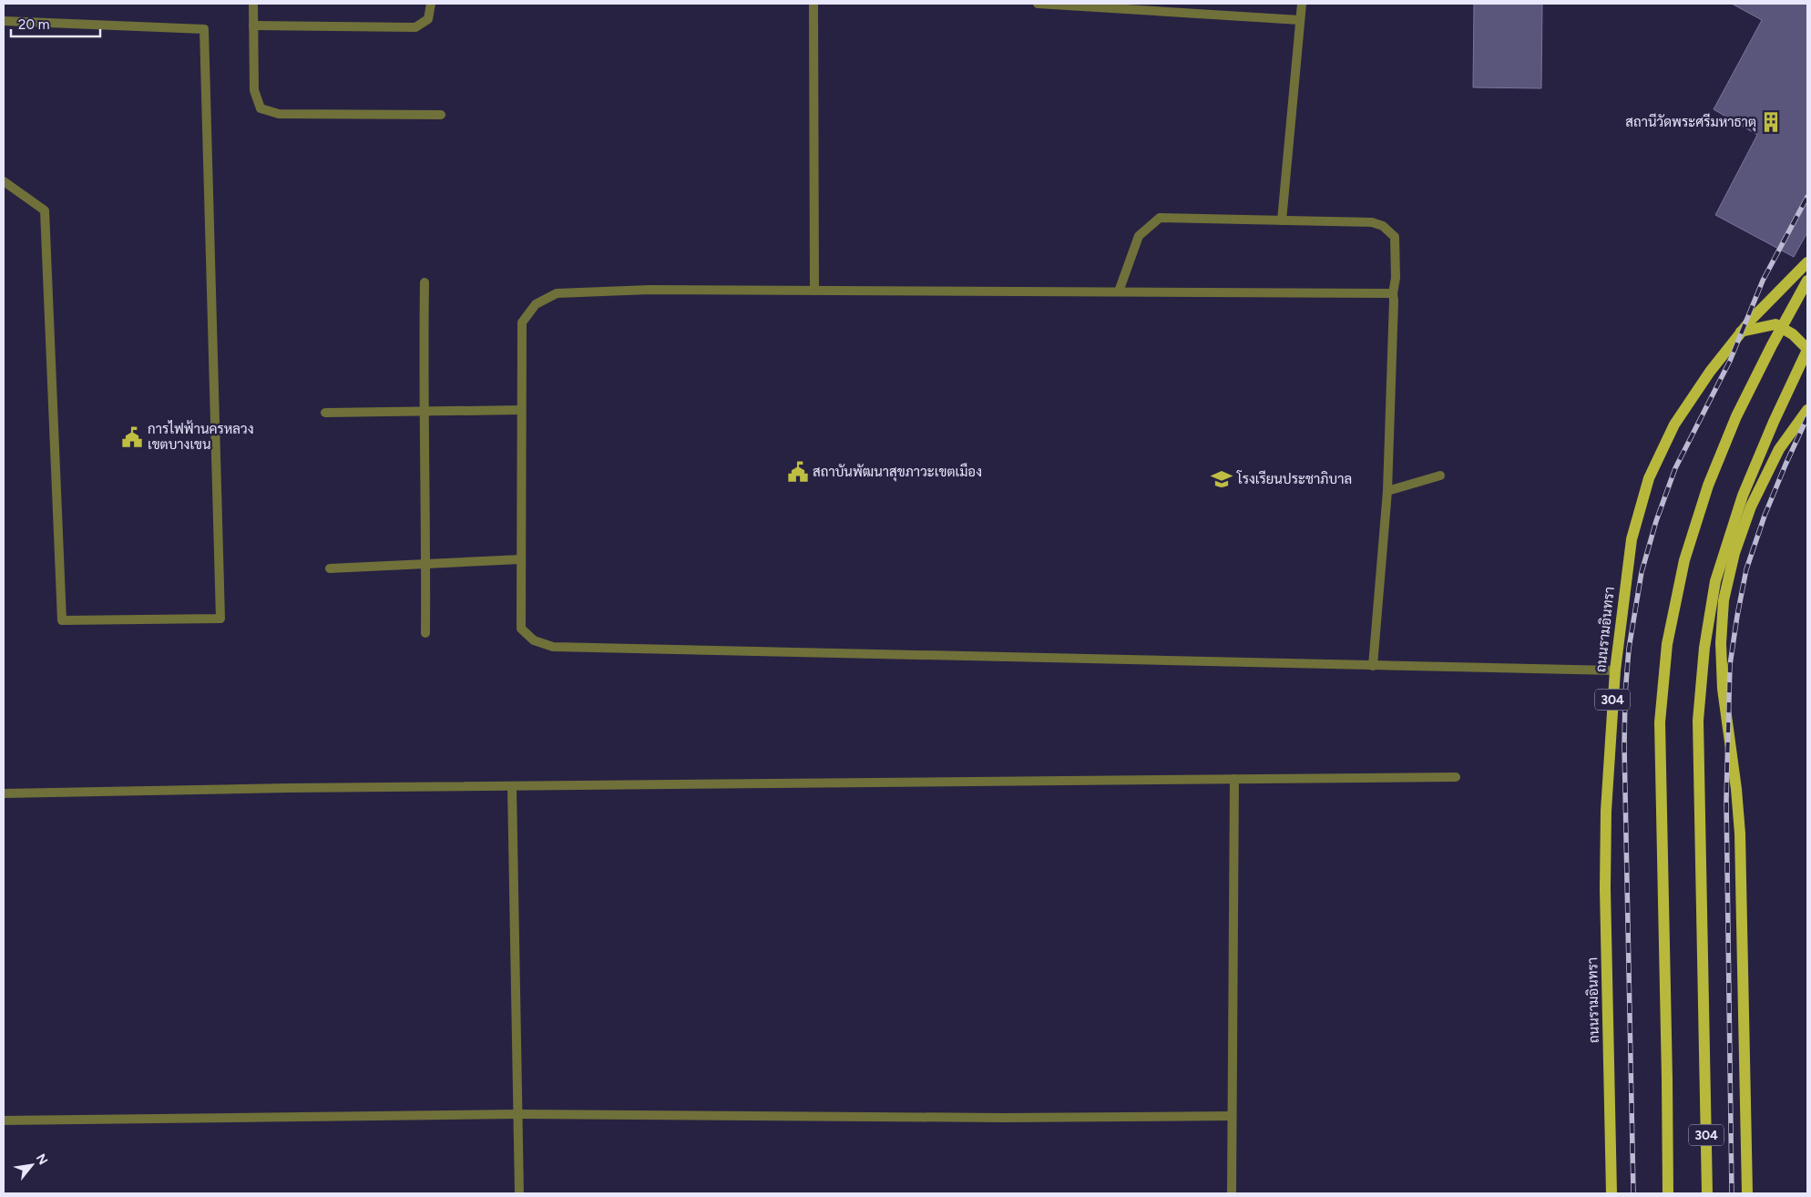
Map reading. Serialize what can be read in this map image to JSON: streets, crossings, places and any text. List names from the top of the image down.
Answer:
{
  "streets": {
    "main road": ["ถนนรามอินทรา", "304"]
  },
  "places": {
    "building": ["สถานีวัดพระศรีมหาธาตุ"],
    "public building": ["การไฟฟ้านครหลวง เขตบางเขน", "สถาบันพัฒนาสุขภาวะเขตเมือง"],
    "school or university": ["โรงเรียนประชาภิบาล"]
  },
  "scale_bar": "20 m",
  "north": "top right"
}
